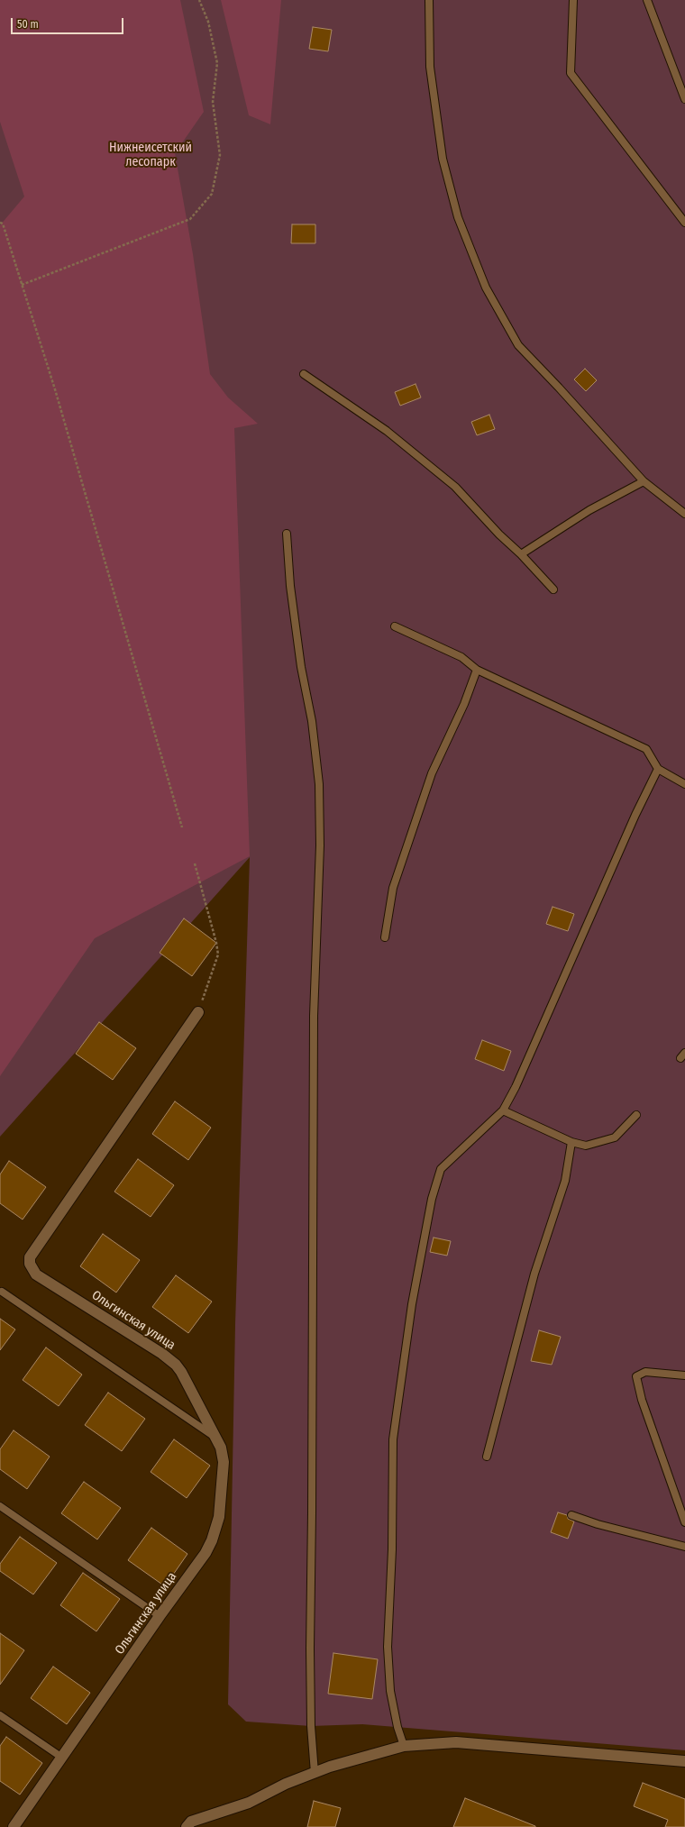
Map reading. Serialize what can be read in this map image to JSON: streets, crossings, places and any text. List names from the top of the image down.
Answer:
{
  "streets": {
    "street": ["Ольгинская улица"]
  },
  "parks": ["Нижнеисетский лесопарк"],
  "scale_bar": "50 m"
}
